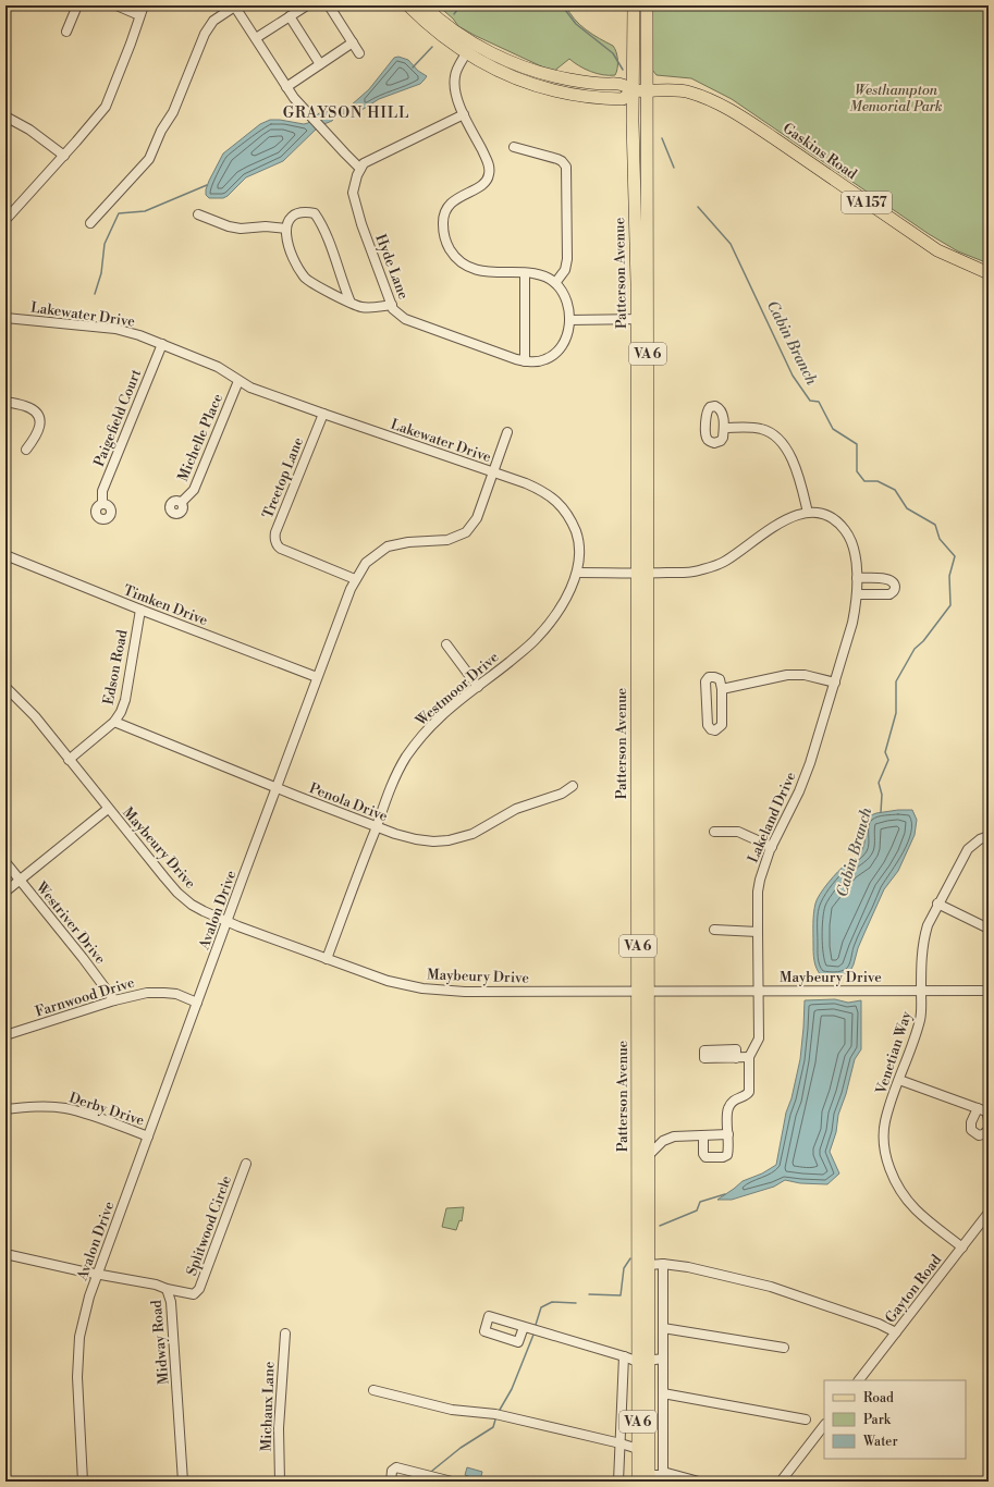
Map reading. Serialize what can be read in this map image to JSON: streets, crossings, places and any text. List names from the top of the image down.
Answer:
{
  "streets": {
    "main road": [
      "Gaskins Road",
      "VA 157",
      "Patterson Avenue",
      "VA 6"
    ],
    "street": [
      "Hyde Lane",
      "Lakewater Drive",
      "Paigefield Court",
      "Michelle Place",
      "Treetop Lane",
      "Timken Drive",
      "Edson Road",
      "Westmoor Drive",
      "Penola Drive",
      "Lakeland Drive",
      "Maybeury Drive",
      "Avalon Drive",
      "Westriver Drive",
      "Farnwood Drive",
      "Venetian Way",
      "Derby Drive",
      "Splitwood Circle",
      "Gayton Road",
      "Midway Road",
      "Michaux Lane"
    ]
  },
  "crossings": [
    ["Gaskins Road", "VA 157"],
    ["Gaskins Road", "Patterson Avenue"],
    ["VA 157", "Patterson Avenue"],
    ["Patterson Avenue", "Maybeury Drive"],
    ["Lakewater Drive", "Paigefield Court"],
    ["Lakewater Drive", "Michelle Place"],
    ["Lakewater Drive", "Treetop Lane"],
    ["Lakewater Drive", "Westmoor Drive"],
    ["Lakewater Drive", "Avalon Drive"],
    ["Treetop Lane", "Avalon Drive"],
    ["Timken Drive", "Edson Road"],
    ["Timken Drive", "Avalon Drive"],
    ["Edson Road", "Penola Drive"],
    ["Edson Road", "Maybeury Drive"],
    ["Westmoor Drive", "Penola Drive"],
    ["Westmoor Drive", "Maybeury Drive"],
    ["Penola Drive", "Avalon Drive"],
    ["Lakeland Drive", "Maybeury Drive"],
    ["Maybeury Drive", "Avalon Drive"],
    ["Maybeury Drive", "Venetian Way"],
    ["Avalon Drive", "Farnwood Drive"],
    ["Avalon Drive", "Derby Drive"],
    ["Avalon Drive", "Midway Road"],
    ["Westriver Drive", "Farnwood Drive"],
    ["Venetian Way", "Gayton Road"],
    ["Splitwood Circle", "Midway Road"]
  ],
  "districts": ["GRAYSON HILL"],
  "water": ["Cabin Branch"],
  "parks": ["Westhampton Memorial Park"],
  "legend": ["Road", "Park", "Water"]
}
